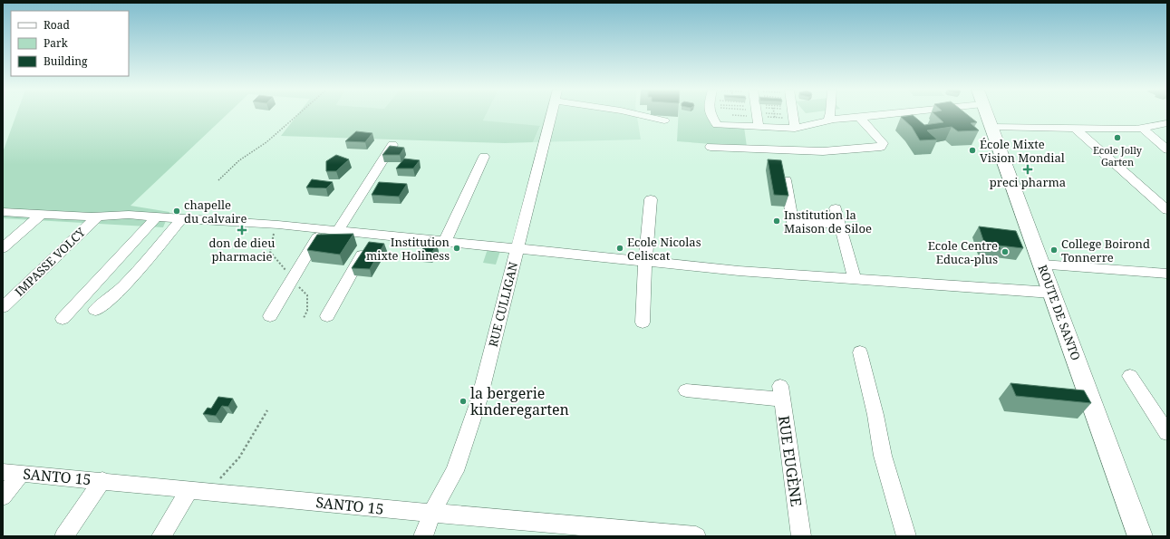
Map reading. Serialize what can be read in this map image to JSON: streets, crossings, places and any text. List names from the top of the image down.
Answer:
{
  "streets": {
    "main road": ["ROUTE DE SANTO"],
    "street": [
      "IMPASSE VOLCY",
      "RUE CULLIGAN",
      "RUE EUGÈNE",
      "SANTO 15"
    ]
  },
  "crossings": [
    ["RUE CULLIGAN", "SANTO 15"]
  ],
  "places": {
    "other": [
      "Ecole Jolly Garten",
      "École Mixte Vision Mondial",
      "chapelle du calvaire",
      "Institution la Maison de Siloe",
      "Institution mixte Holiness",
      "Ecole Nicolas Celiscat",
      "College Boirond Tonnerre",
      "Ecole Centre Educa-plus",
      "la bergerie kinderegarten"
    ],
    "health": ["preci pharma", "don de dieu pharmacie"]
  },
  "legend": ["Road", "Park", "Building"]
}
